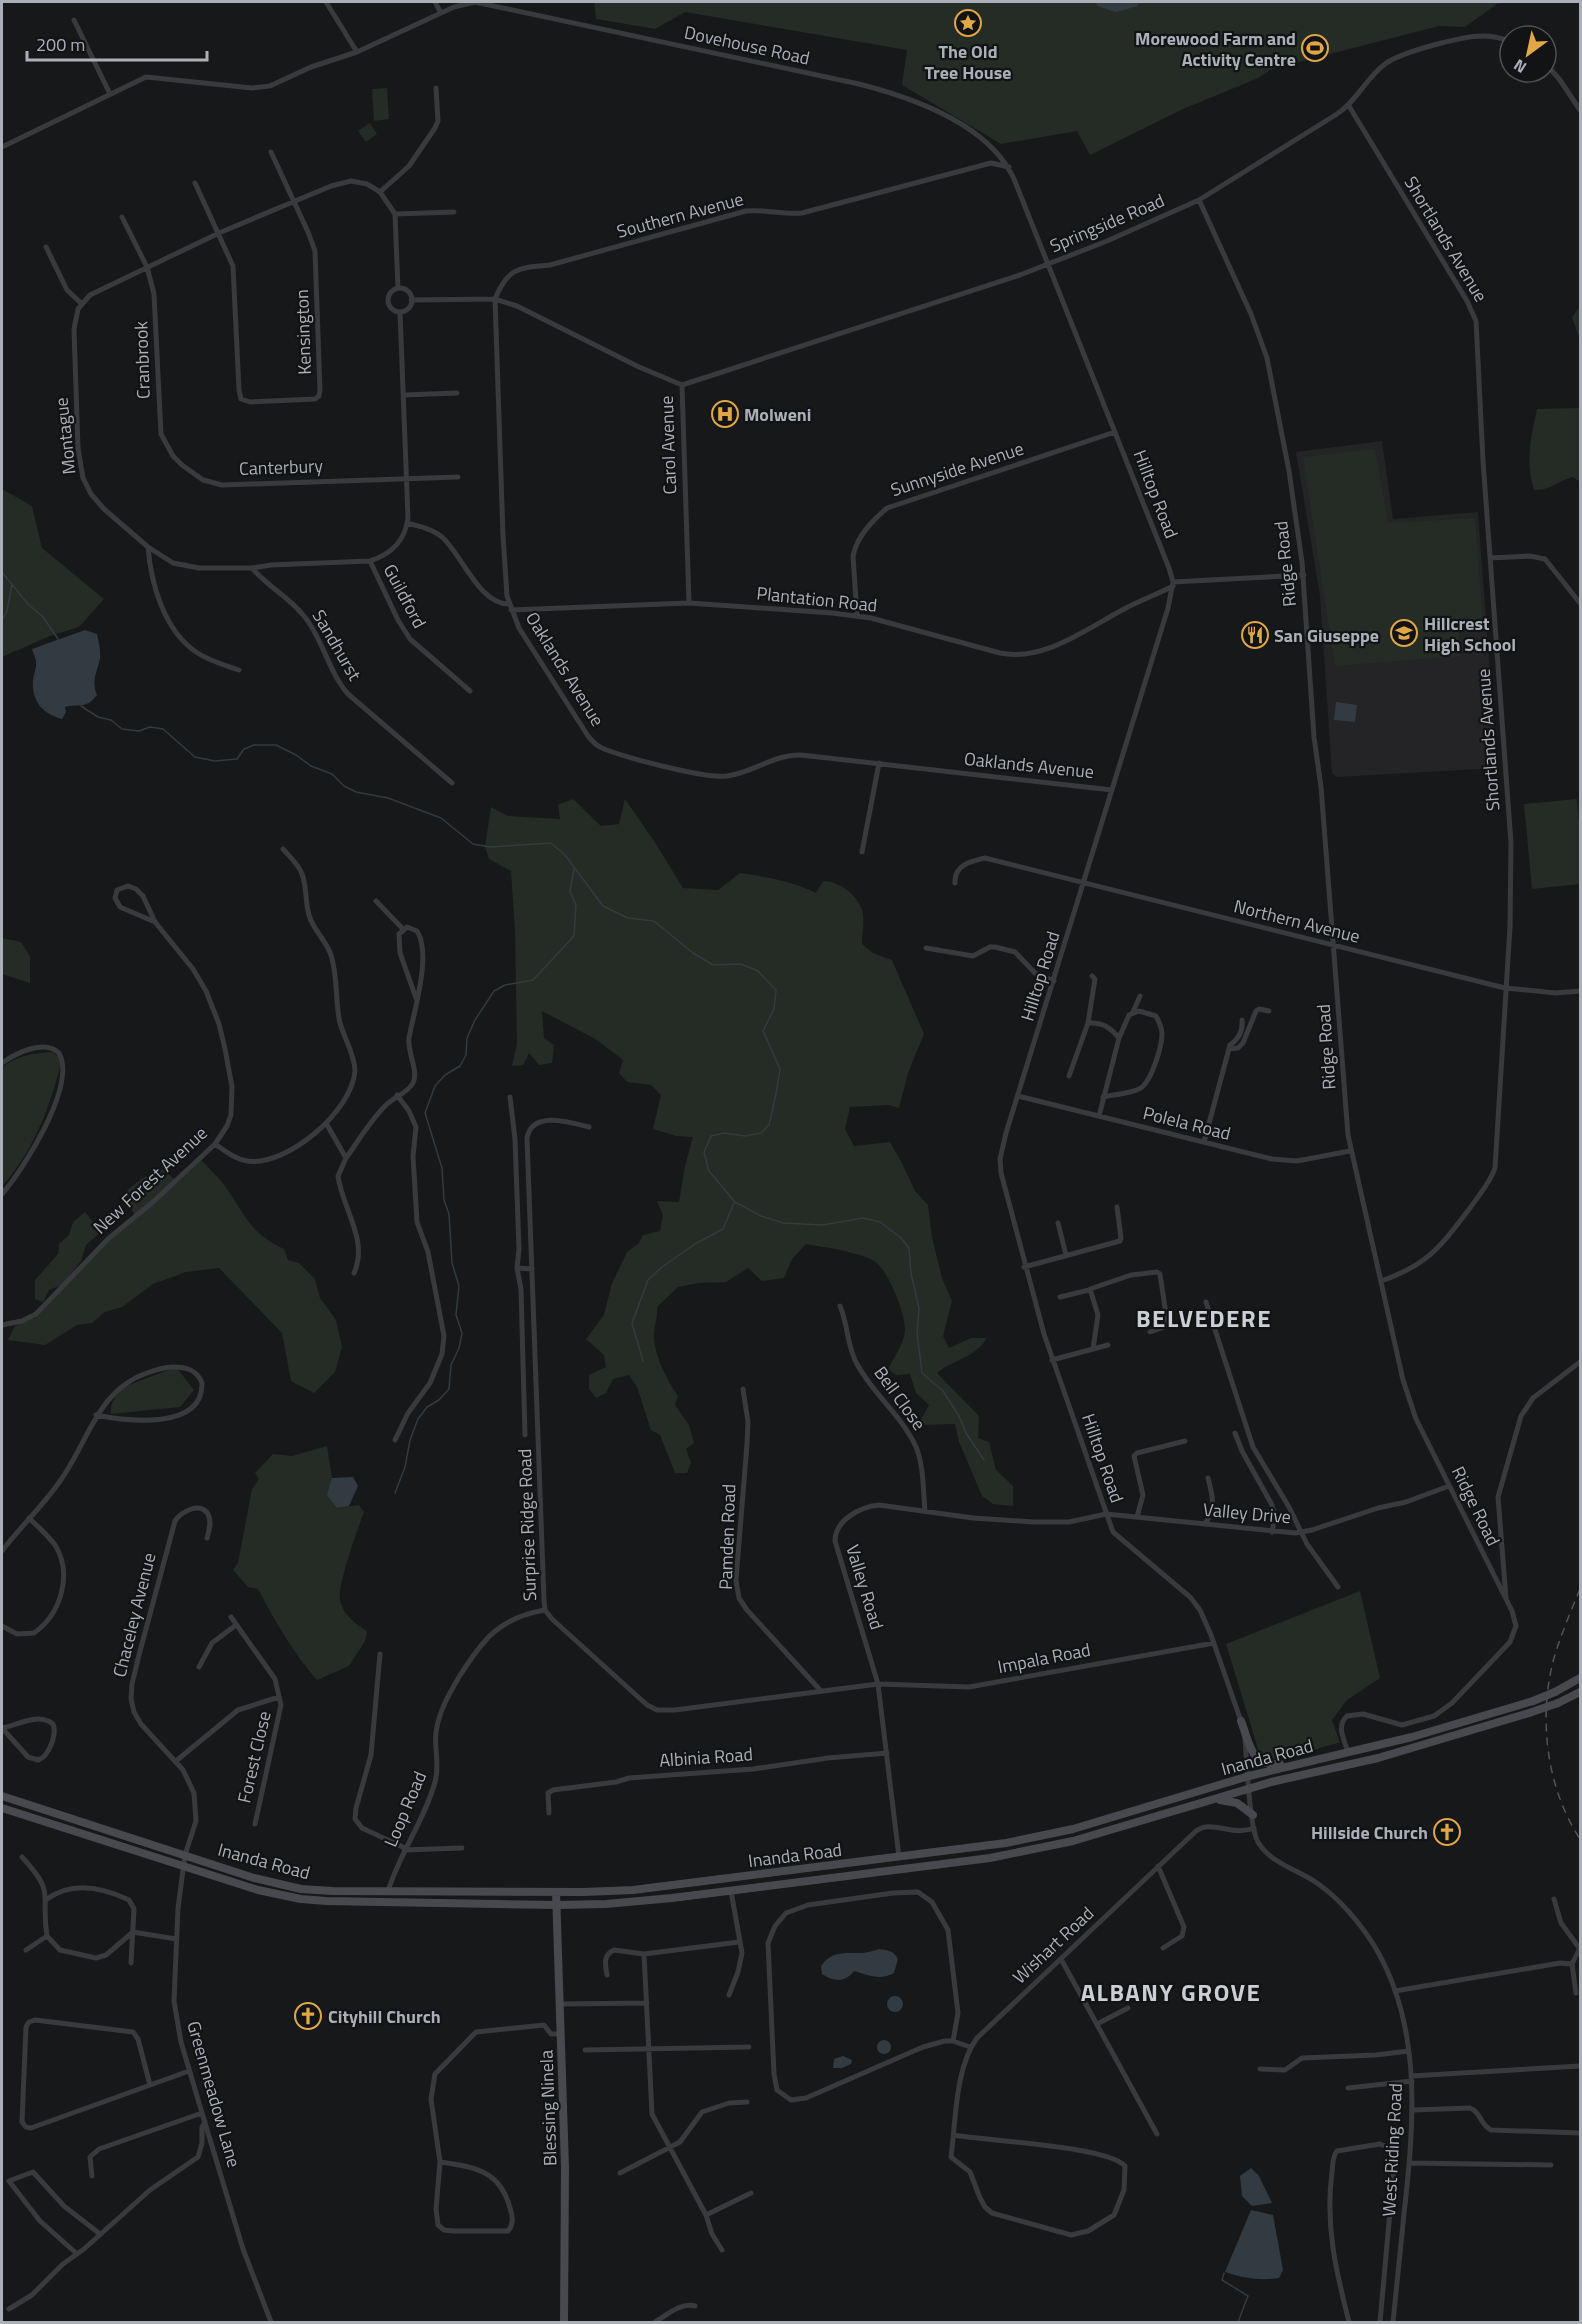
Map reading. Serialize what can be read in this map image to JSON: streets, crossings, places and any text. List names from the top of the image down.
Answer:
{
  "streets": {
    "main road": ["Inanda Road", "Blessing Ninela"],
    "street": [
      "Dovehouse Road",
      "Southern Avenue",
      "Springside Road",
      "Shortlands Avenue",
      "Kensington",
      "Cranbrook",
      "Montague",
      "Carol Avenue",
      "Canterbury",
      "Sunnyside Avenue",
      "Hilltop Road",
      "Ridge Road",
      "Guildford",
      "Plantation Road",
      "Sandhurst",
      "Oaklands Avenue",
      "Northern Avenue",
      "Polela Road",
      "New Forest Avenue",
      "Bell Close",
      "Valley Drive",
      "Surprise Ridge Road",
      "Pamden Road",
      "Valley Road",
      "Chaceley Avenue",
      "Impala Road",
      "Forest Close",
      "Albinia Road",
      "Loop Road",
      "Wishart Road",
      "Greenmeadow Lane",
      "West Riding Road"
    ]
  },
  "crossings": [
    ["Dovehouse Road", "Hilltop Road"],
    ["Southern Avenue", "Carol Avenue"],
    ["Southern Avenue", "Hilltop Road"],
    ["Southern Avenue", "Oaklands Avenue"],
    ["Springside Road", "Shortlands Avenue"],
    ["Springside Road", "Carol Avenue"],
    ["Springside Road", "Hilltop Road"],
    ["Springside Road", "Ridge Road"],
    ["Shortlands Avenue", "Ridge Road"],
    ["Shortlands Avenue", "Northern Avenue"],
    ["Cranbrook", "Canterbury"],
    ["Montague", "Carol Avenue"],
    ["Montague", "Canterbury"],
    ["Montague", "Guildford"],
    ["Montague", "Sandhurst"],
    ["Carol Avenue", "Plantation Road"],
    ["Carol Avenue", "Oaklands Avenue"],
    ["Sunnyside Avenue", "Hilltop Road"],
    ["Sunnyside Avenue", "Plantation Road"],
    ["Hilltop Road", "Plantation Road"],
    ["Hilltop Road", "Oaklands Avenue"],
    ["Hilltop Road", "Northern Avenue"],
    ["Hilltop Road", "Polela Road"],
    ["Hilltop Road", "Valley Drive"],
    ["Hilltop Road", "Valley Road"],
    ["Hilltop Road", "Impala Road"],
    ["Hilltop Road", "Inanda Road"],
    ["Hilltop Road", "West Riding Road"],
    ["Ridge Road", "Plantation Road"],
    ["Ridge Road", "Northern Avenue"],
    ["Ridge Road", "Polela Road"],
    ["Ridge Road", "Valley Drive"],
    ["Ridge Road", "Inanda Road"],
    ["Plantation Road", "Oaklands Avenue"],
    ["Bell Close", "Valley Road"],
    ["Valley Drive", "Valley Road"],
    ["Surprise Ridge Road", "Pamden Road"],
    ["Surprise Ridge Road", "Valley Road"],
    ["Surprise Ridge Road", "Impala Road"],
    ["Surprise Ridge Road", "Loop Road"],
    ["Valley Road", "Impala Road"],
    ["Valley Road", "Albinia Road"],
    ["Valley Road", "Inanda Road"],
    ["Chaceley Avenue", "Inanda Road"],
    ["Chaceley Avenue", "Greenmeadow Lane"],
    ["Inanda Road", "Loop Road"],
    ["Inanda Road", "Greenmeadow Lane"],
    ["Inanda Road", "Blessing Ninela"],
    ["Inanda Road", "West Riding Road"],
    ["Wishart Road", "West Riding Road"]
  ],
  "districts": ["BELVEDERE", "ALBANY GROVE"],
  "places": {
    "place": ["The Old Tree House"],
    "sports": ["Morewood Farm and Activity Centre"],
    "hospital": ["Molweni"],
    "school or university": ["Hillcrest High School"],
    "restaurant": ["San Giuseppe"],
    "church": ["Hillside Church", "Cityhill Church"]
  },
  "scale_bar": "200 m",
  "north": "bottom left"
}
